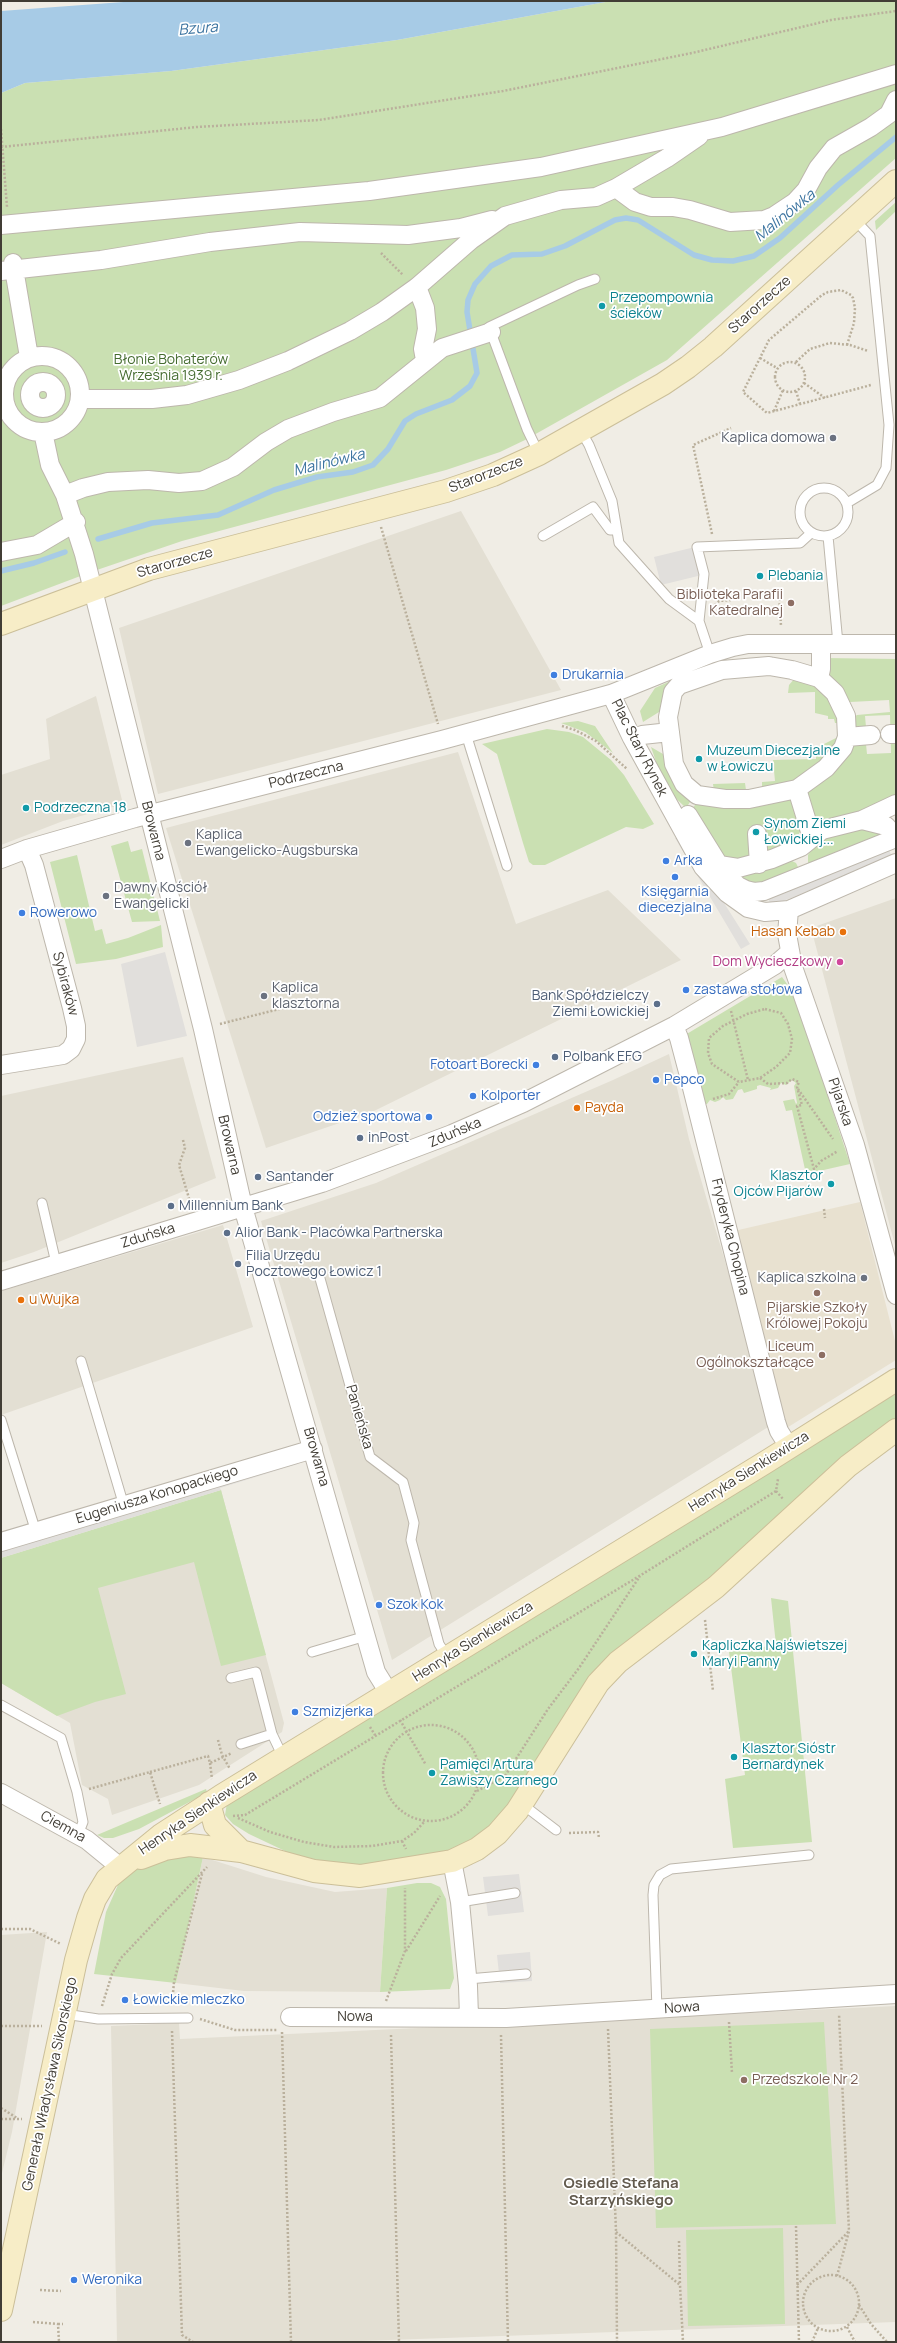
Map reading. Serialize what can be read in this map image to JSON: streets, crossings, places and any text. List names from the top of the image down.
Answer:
{
  "streets": {
    "street": [
      "Starorzecze",
      "Plac Stary Rynek",
      "Podrzeczna",
      "Browarna",
      "Sybiraków",
      "Pijarska",
      "Zduńska",
      "Fryderyka Chopina",
      "Henryka Sienkiewicza",
      "Eugeniusza Konopackiego",
      "Ciemna",
      "Nowa",
      "Generała Władysława Sikorskiego"
    ],
    "lane": ["Panieńska"]
  },
  "crossings": [
    ["Starorzecze", "Browarna"],
    ["Plac Stary Rynek", "Podrzeczna"],
    ["Plac Stary Rynek", "Pijarska"],
    ["Podrzeczna", "Browarna"],
    ["Podrzeczna", "Sybiraków"],
    ["Browarna", "Zduńska"],
    ["Browarna", "Henryka Sienkiewicza"],
    ["Browarna", "Eugeniusza Konopackiego"],
    ["Pijarska", "Zduńska"],
    ["Zduńska", "Fryderyka Chopina"],
    ["Fryderyka Chopina", "Henryka Sienkiewicza"],
    ["Panieńska", "Henryka Sienkiewicza"],
    ["Henryka Sienkiewicza", "Ciemna"],
    ["Henryka Sienkiewicza", "Generała Władysława Sikorskiego"],
    ["Ciemna", "Generała Władysława Sikorskiego"]
  ],
  "districts": ["Osiedle Stefana Starzyńskiego"],
  "water": ["Bzura", "Malinówka"],
  "parks": ["Błonie Bohaterów Września 1939 r."],
  "places": [
    "Przepompownia ścieków",
    "Kaplica domowa",
    "Plebania",
    "Biblioteka Parafii Katedralnej",
    "Drukarnia",
    "Muzeum Diecezjalne w Łowiczu",
    "Podrzeczna 18",
    "Synom Ziemi Łowickiej...",
    "Kaplica Ewangelicko-Augsburska",
    "Arka",
    "Księgarnia diecezjalna",
    "Dawny Kościół Ewangelicki",
    "Rowerowo",
    "Hasan Kebab",
    "Dom Wycieczkowy",
    "zastawa stołowa",
    "Kaplica klasztorna",
    "Bank Spółdzielczy Ziemi Łowickiej",
    "Polbank EFG",
    "Fotoart Borecki",
    "Pepco",
    "Kolporter",
    "Payda",
    "Odzież sportowa",
    "inPost",
    "Santander",
    "Klasztor Ojców Pijarów",
    "Millennium Bank",
    "Alior Bank - Placówka Partnerska",
    "Filia Urzędu Pocztowego Łowicz 1",
    "Kaplica szkolna",
    "Pijarskie Szkoły Królowej Pokoju",
    "u Wujka",
    "Liceum Ogólnokształcące",
    "Szok Kok",
    "Kapliczka Najświetszej Maryi Panny",
    "Szmizjerka",
    "Klasztor Sióstr Bernardynek",
    "Pamięci Artura Zawiszy Czarnego",
    "Łowickie mleczko",
    "Przedszkole Nr 2",
    "Weronika"
  ]
}
